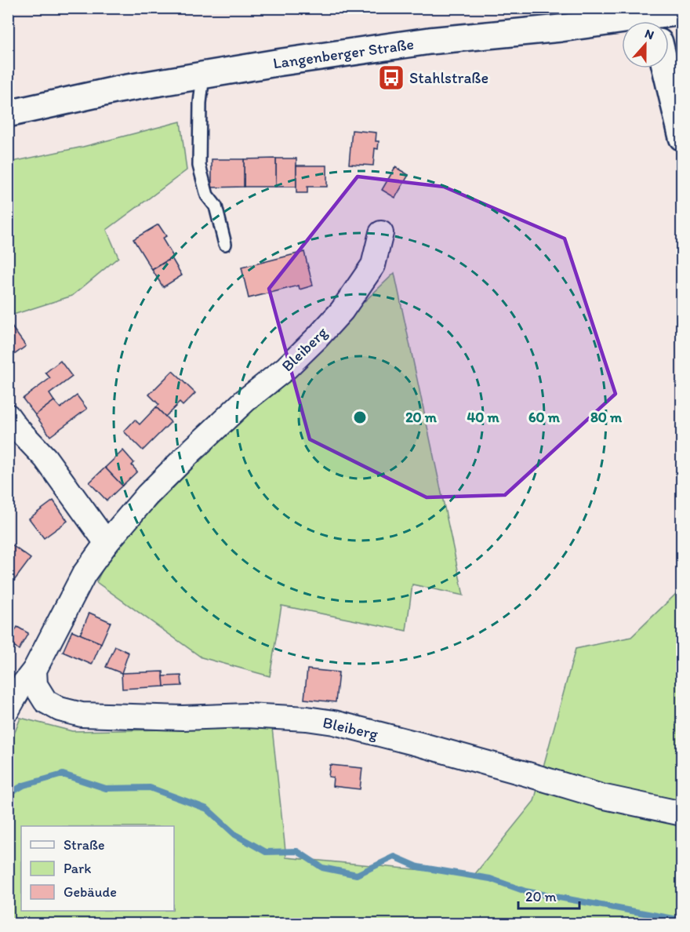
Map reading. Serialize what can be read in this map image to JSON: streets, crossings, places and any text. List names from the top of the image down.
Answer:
{
  "streets": {
    "main road": ["Langenberger Straße"],
    "street": ["Bleiberg"]
  },
  "places": {
    "bus stop": ["Stahlstraße"]
  },
  "legend": ["Straße", "Park", "Gebäude"],
  "scale_bar": "20 m",
  "north": "top",
  "rings": [
    "20 m",
    "40 m",
    "60 m",
    "80 m"
  ]
}
